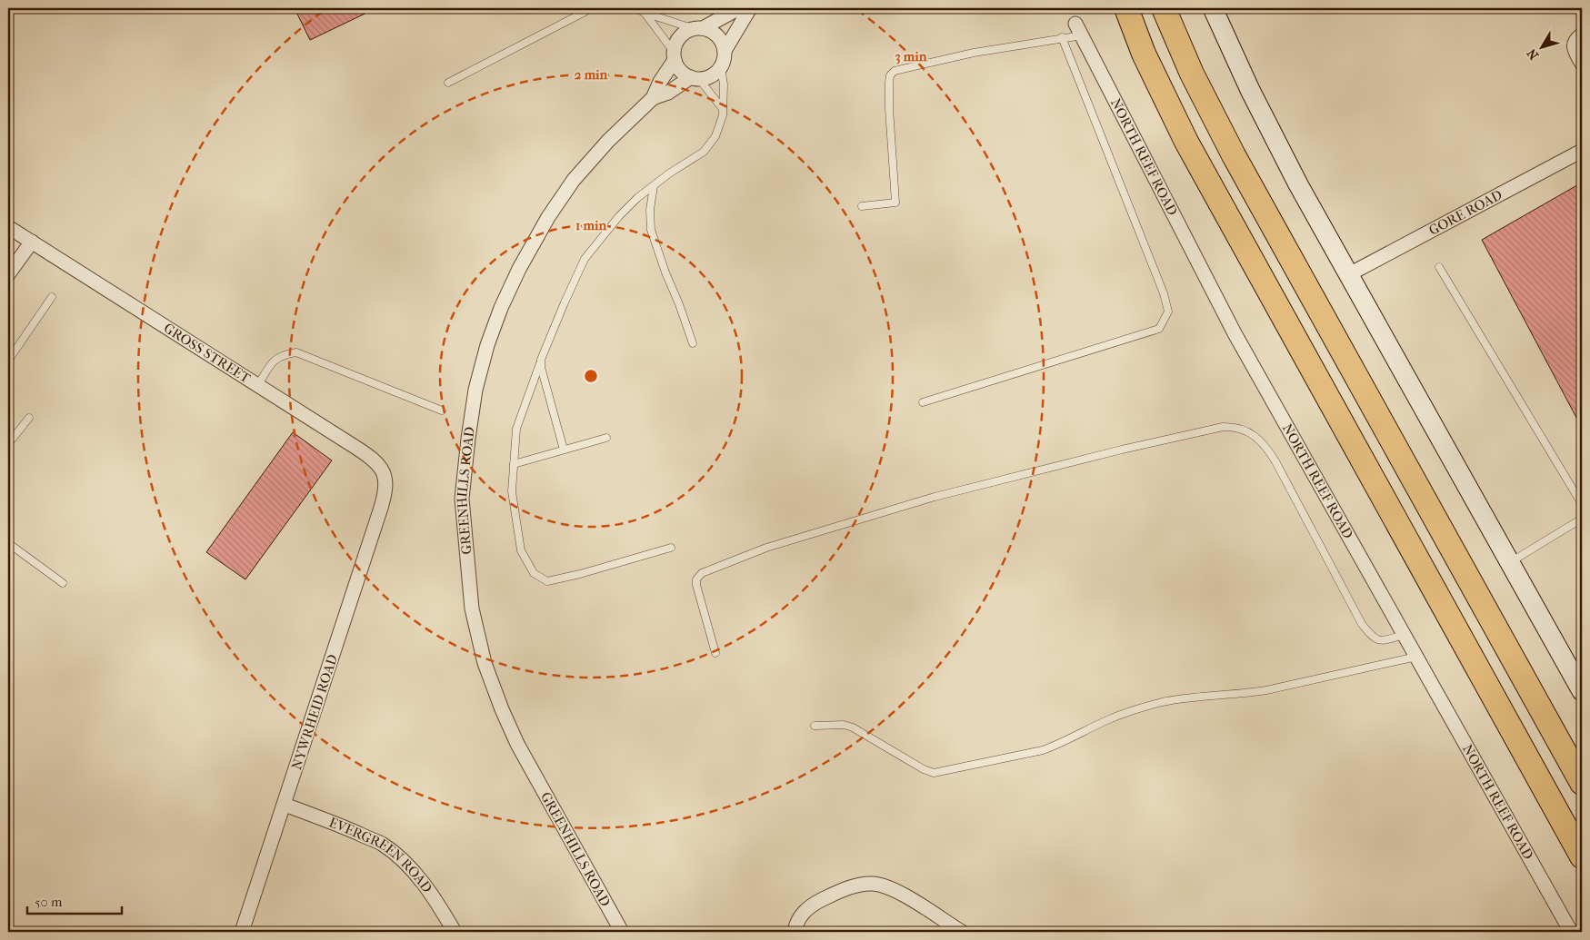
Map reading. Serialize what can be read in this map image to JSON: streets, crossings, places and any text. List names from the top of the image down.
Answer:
{
  "streets": {
    "street": [
      "NORTH REEF ROAD",
      "GORE ROAD",
      "GROSS STREET",
      "GREENHILLS ROAD",
      "NYWRHEID ROAD",
      "EVERGREEN ROAD"
    ]
  },
  "crossings": [
    ["GROSS STREET", "NYWRHEID ROAD"],
    ["NYWRHEID ROAD", "EVERGREEN ROAD"]
  ],
  "scale_bar": "50 m",
  "north": "bottom left",
  "rings": ["3 min", "2 min", "1 min"]
}
